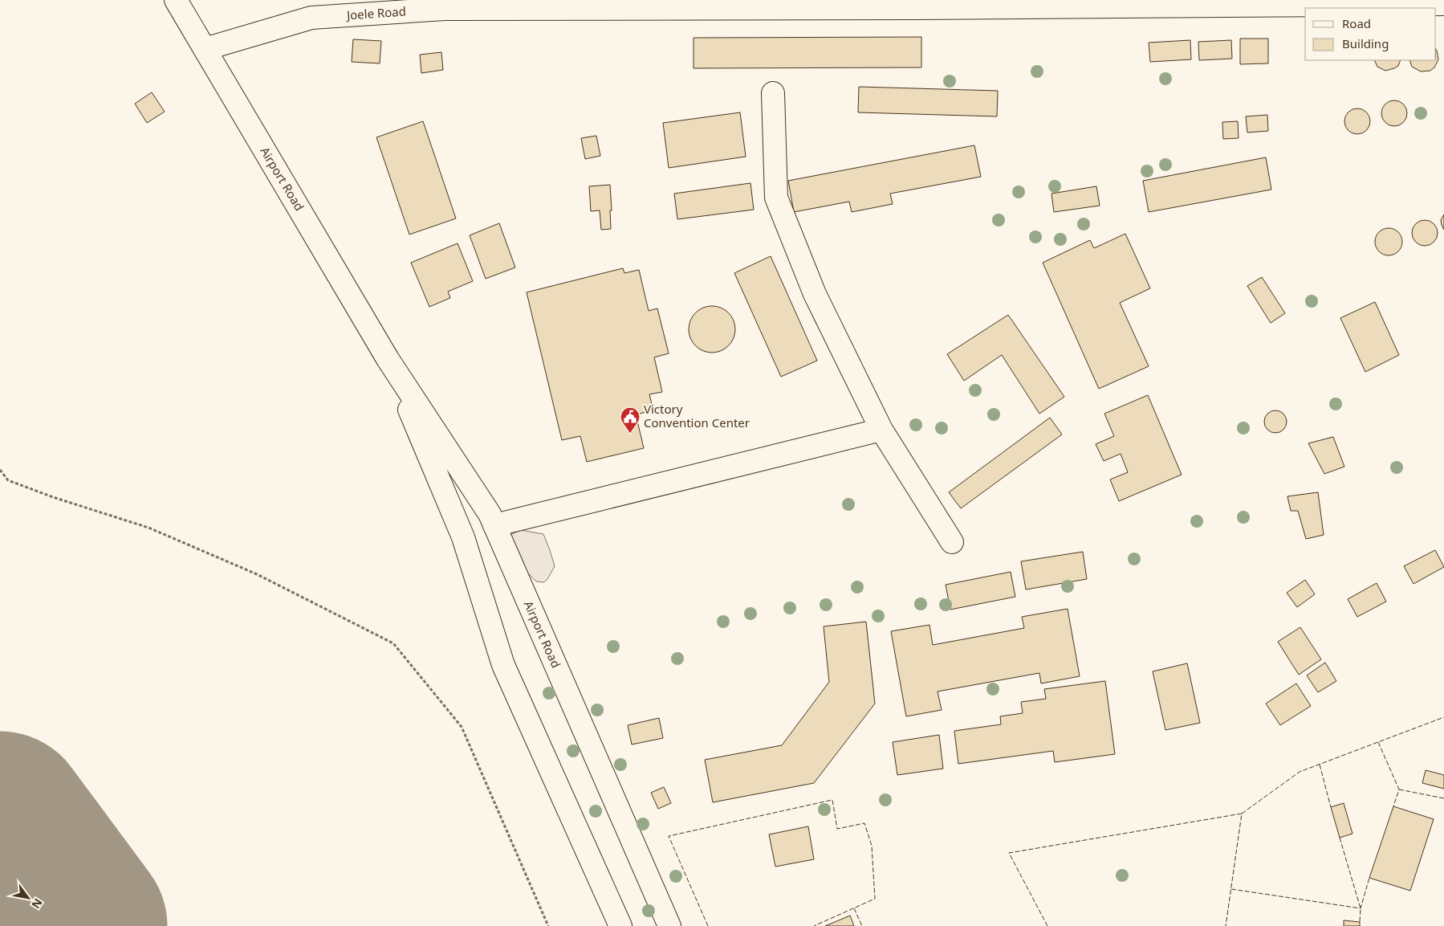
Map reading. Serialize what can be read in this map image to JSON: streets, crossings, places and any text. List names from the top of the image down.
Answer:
{
  "streets": {
    "street": ["Joele Road", "Airport Road"]
  },
  "crossings": [
    ["Joele Road", "Airport Road"]
  ],
  "places": {
    "public building": ["Victory Convention Center"]
  },
  "legend": ["Road", "Building"],
  "north": "bottom right"
}
